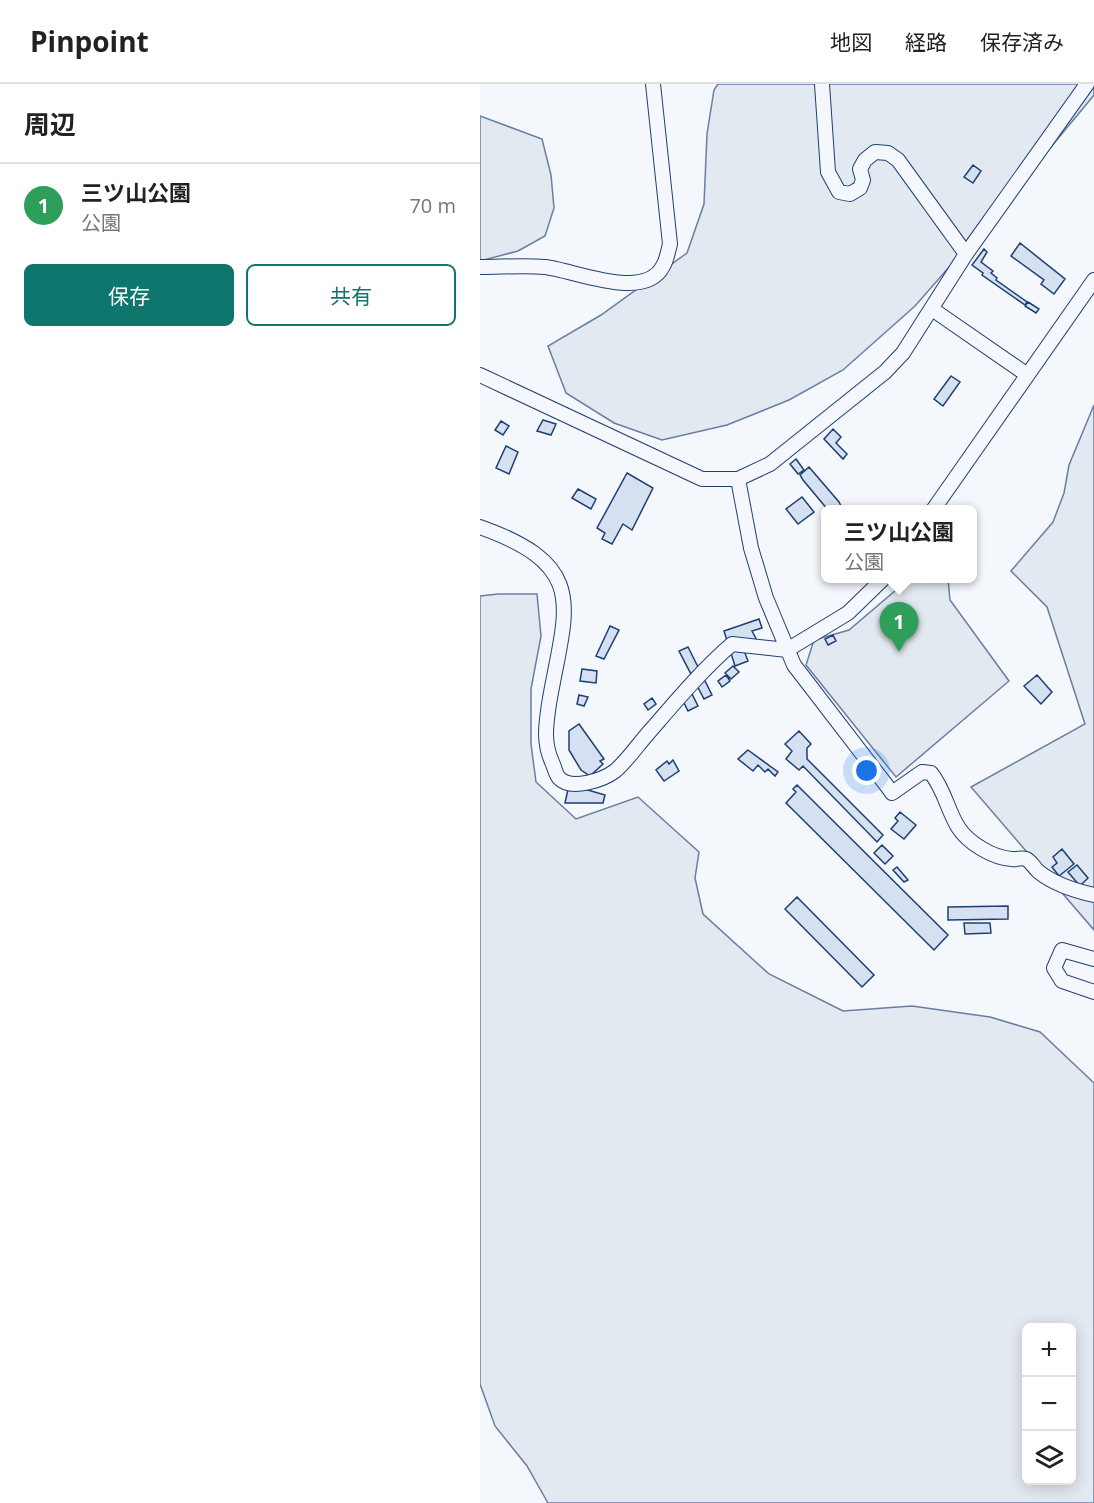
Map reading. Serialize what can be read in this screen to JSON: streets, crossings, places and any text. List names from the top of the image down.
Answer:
{
  "page": {
    "header": "Pinpoint",
    "nav": ["地図", "経路", "保存済み"],
    "heading": "周辺",
    "list": [
      {
        "mark": "1",
        "name": "三ツ山公園",
        "note": "公園",
        "value": "70 m"
      }
    ],
    "buttons": ["保存", "共有"],
    "popup": ["三ツ山公園", "公園"],
    "pins": "1",
    "map_buttons": ["+", "−"]
  }
}
